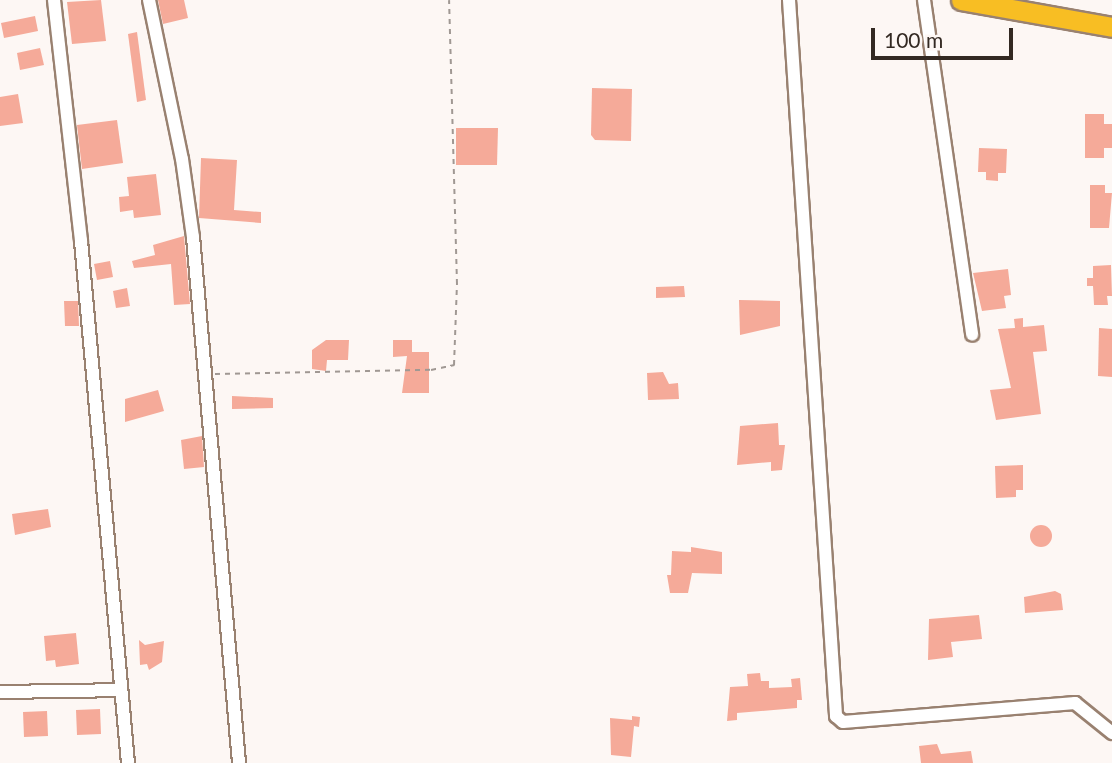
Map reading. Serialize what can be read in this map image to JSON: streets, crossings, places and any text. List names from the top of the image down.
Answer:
{
  "scale_bar": "100 m"
}
